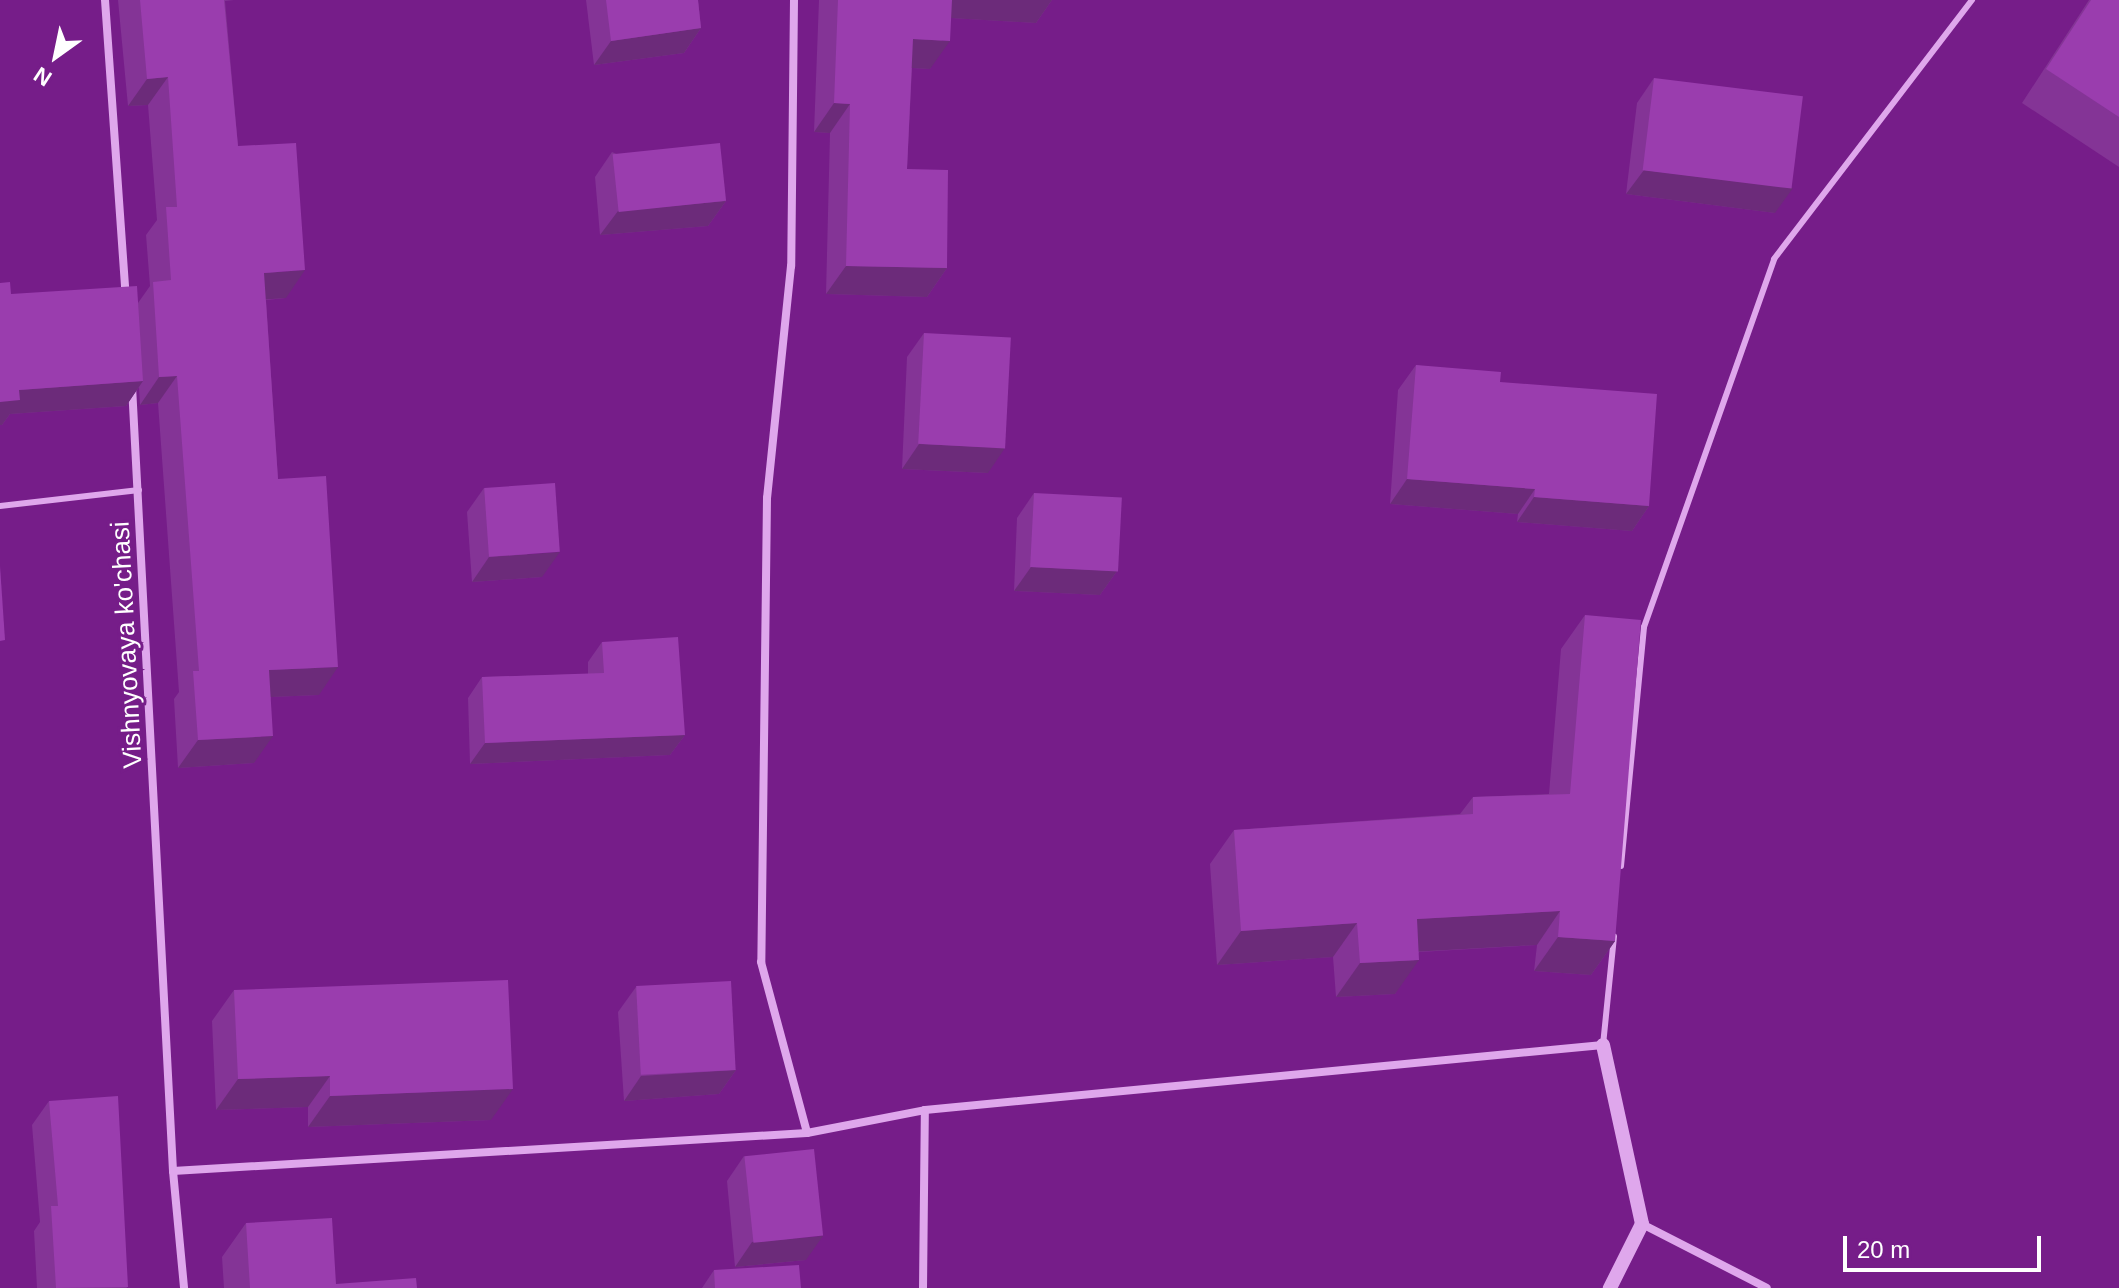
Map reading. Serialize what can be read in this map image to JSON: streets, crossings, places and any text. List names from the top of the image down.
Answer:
{
  "streets": {
    "street": ["Vishnyovaya ko'chasi"]
  },
  "scale_bar": "20 m",
  "north": "bottom left"
}
